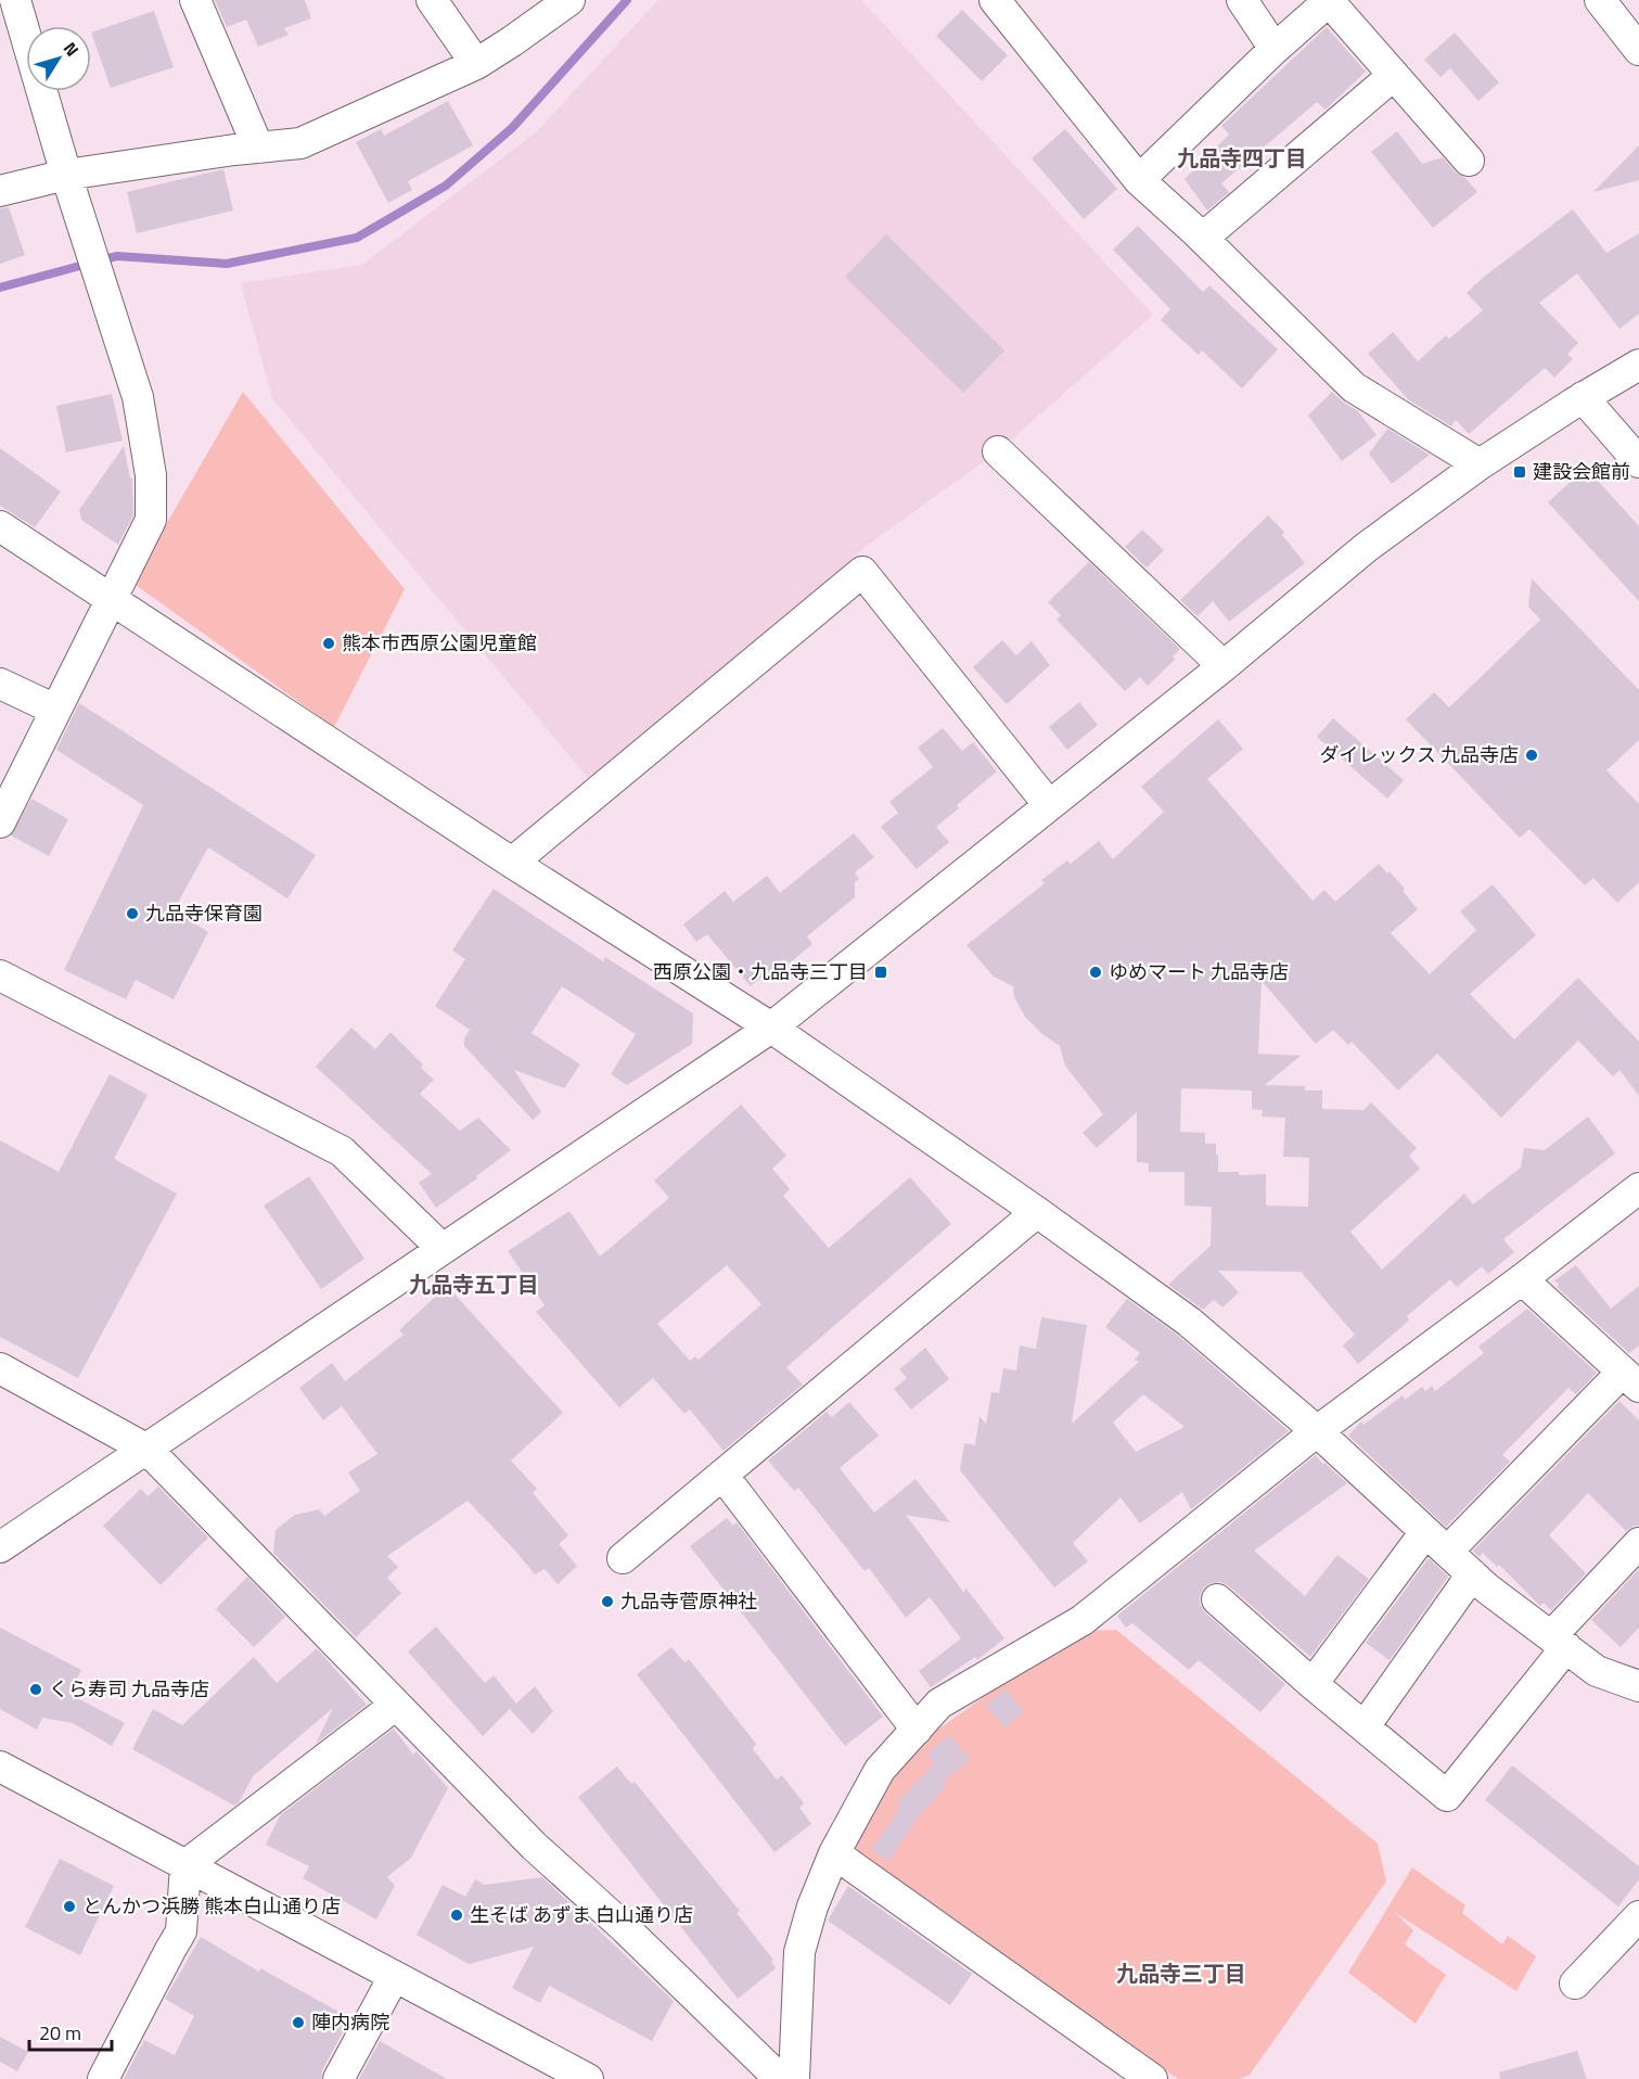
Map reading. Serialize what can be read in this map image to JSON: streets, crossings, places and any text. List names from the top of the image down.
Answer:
{
  "districts": ["九品寺四丁目", "九品寺五丁目", "九品寺三丁目"],
  "places": {
    "transit": ["建設会館前", "西原公園・九品寺三丁目"],
    "other": [
      "熊本市西原公園児童館",
      "ダイレックス 九品寺店",
      "九品寺保育園",
      "ゆめマート 九品寺店",
      "九品寺菅原神社",
      "くら寿司 九品寺店",
      "とんかつ浜勝 熊本白山通り店",
      "生そば あずま 白山通り店",
      "陣内病院"
    ]
  },
  "scale_bar": "20 m",
  "north": "top right"
}
